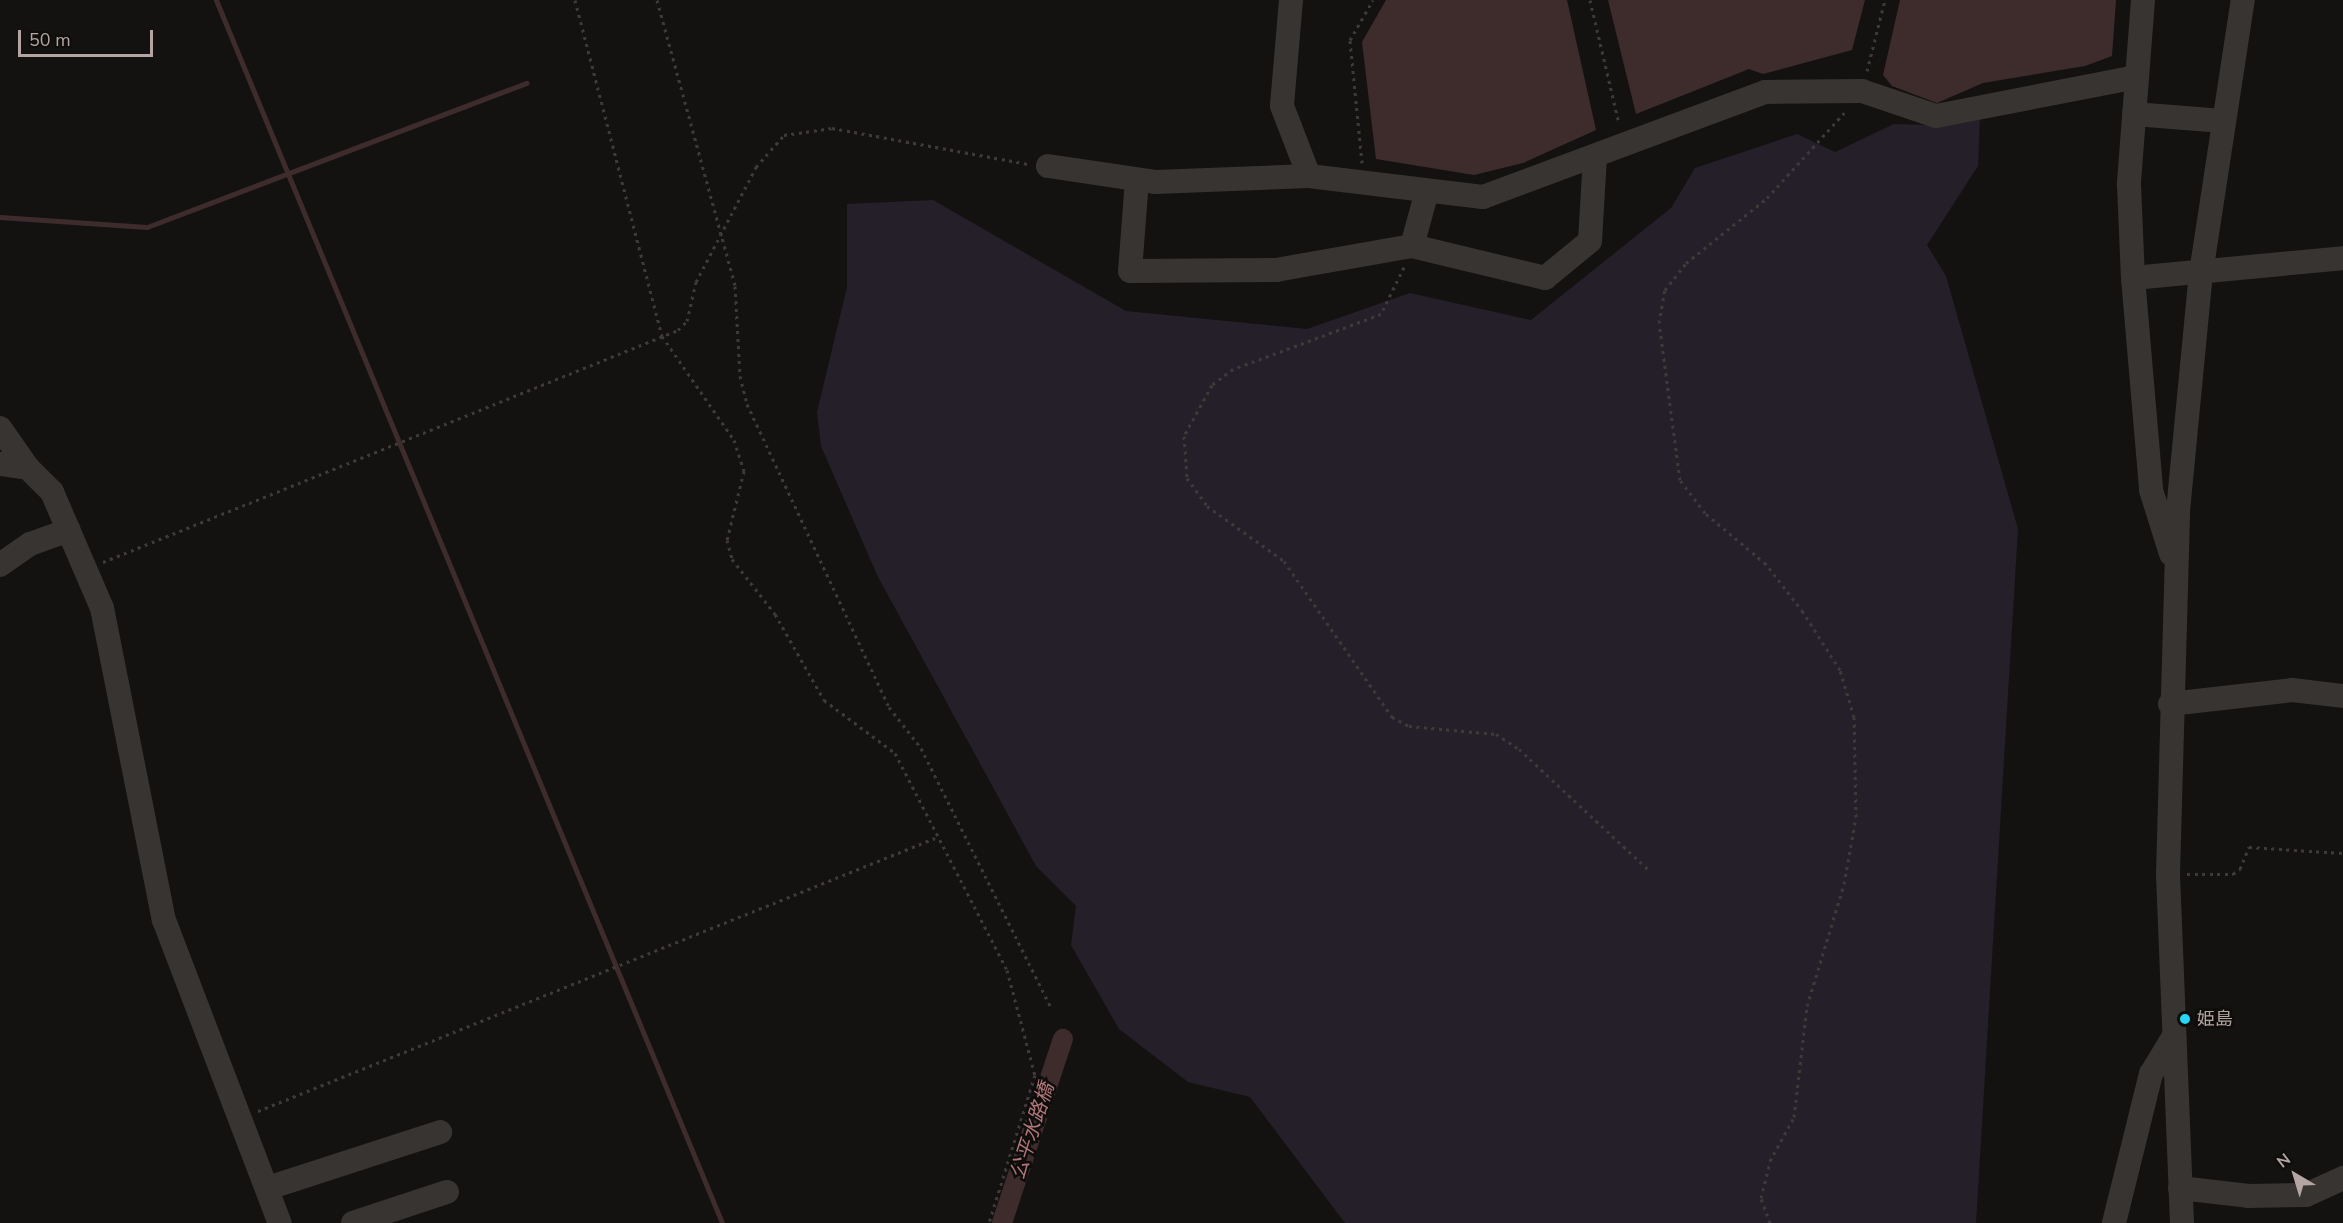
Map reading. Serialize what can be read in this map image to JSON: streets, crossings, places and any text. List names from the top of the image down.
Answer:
{
  "water": ["公平水路橋"],
  "places": ["姫島"],
  "scale_bar": "50 m",
  "north": "top left"
}
